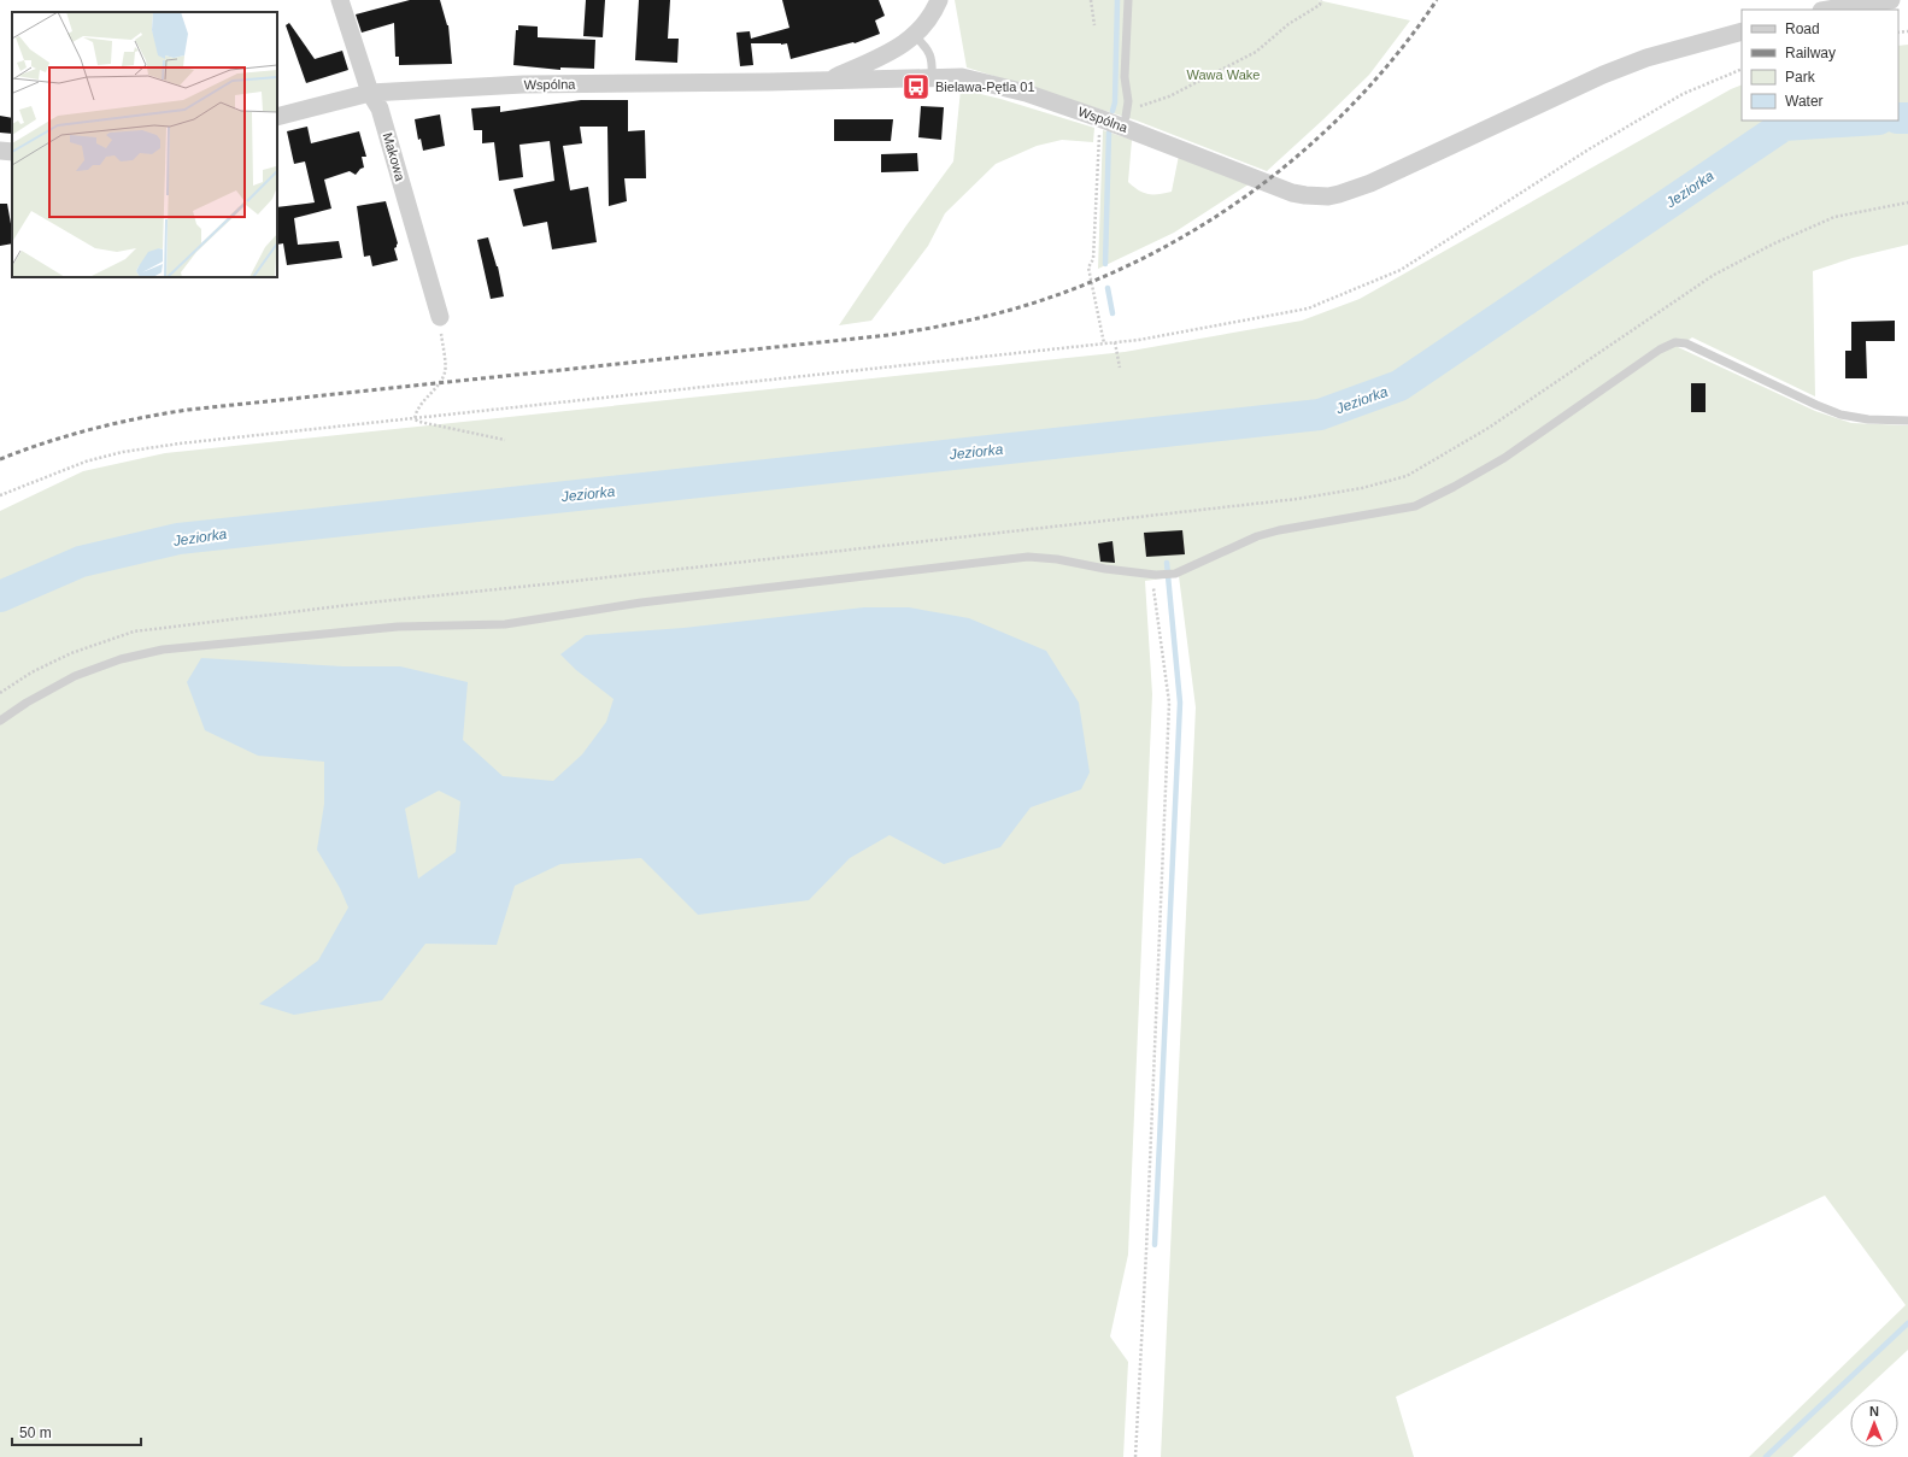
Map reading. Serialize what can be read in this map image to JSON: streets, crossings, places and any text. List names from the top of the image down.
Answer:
{
  "streets": {
    "street": ["Wspólna", "Makowa"]
  },
  "crossings": [
    ["Wspólna", "Makowa"]
  ],
  "water": ["Jeziorka"],
  "parks": ["Wawa Wake"],
  "places": {
    "bus stop": ["Bielawa-Pętla 01"]
  },
  "legend": [
    "Road",
    "Railway",
    "Park",
    "Water"
  ],
  "scale_bar": "50 m",
  "north": "top"
}
